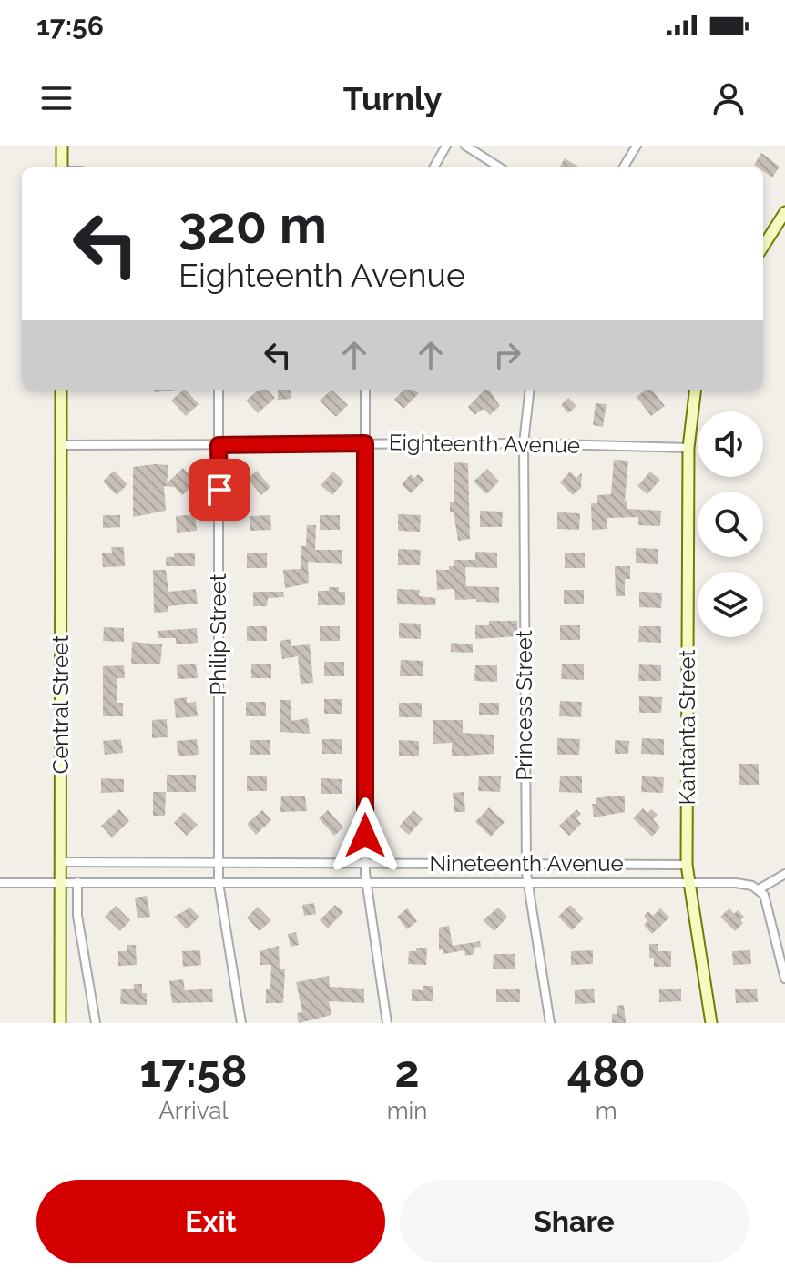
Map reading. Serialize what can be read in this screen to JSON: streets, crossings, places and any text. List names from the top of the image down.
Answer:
{
  "streets": {
    "street": [
      "Eighteenth Avenue",
      "Philip Street",
      "Central Street",
      "Princess Street",
      "Kantanta Street",
      "Nineteenth Avenue"
    ]
  },
  "crossings": [
    ["Eighteenth Avenue", "Philip Street"],
    ["Eighteenth Avenue", "Central Street"],
    ["Eighteenth Avenue", "Princess Street"],
    ["Eighteenth Avenue", "Kantanta Street"],
    ["Philip Street", "Nineteenth Avenue"],
    ["Central Street", "Nineteenth Avenue"],
    ["Princess Street", "Nineteenth Avenue"],
    ["Kantanta Street", "Nineteenth Avenue"]
  ],
  "page": {
    "status": "17:56",
    "header": "Turnly",
    "turn": ["320 m", "Eighteenth Avenue"],
    "eta": [
      "17:58",
      "Arrival",
      "2",
      "min",
      "480",
      "m"
    ],
    "buttons": ["Exit", "Share"]
  }
}
